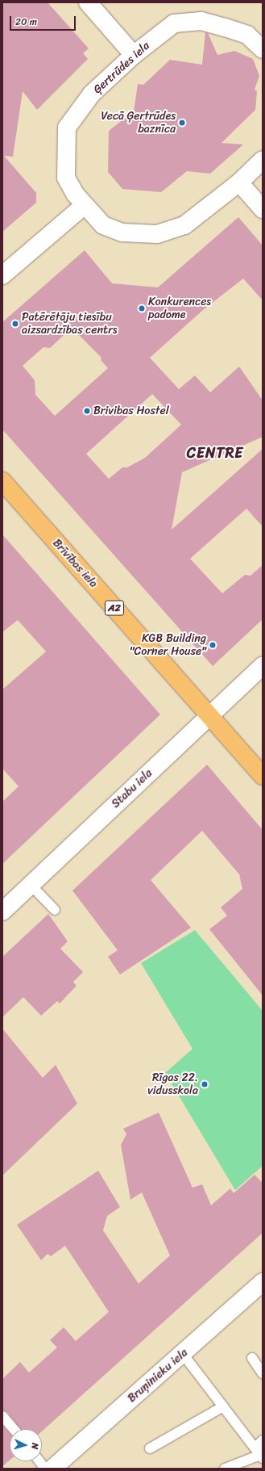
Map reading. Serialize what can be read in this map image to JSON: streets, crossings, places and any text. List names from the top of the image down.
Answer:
{
  "streets": {
    "highway": ["Brīvības iela", "A2"],
    "street": ["Ģertrūdes iela", "Stabu iela", "Bruņinieku iela"]
  },
  "crossings": [
    ["Brīvības iela", "Stabu iela"]
  ],
  "districts": ["CENTRE"],
  "places": [
    "Vecā Ģertrūdes baznīca",
    "Konkurences padome",
    "Patērētāju tiesību aizsardzības centrs",
    "Brivibas Hostel",
    "KGB Building \"Corner House\"",
    "Rīgas 22. vidusskola"
  ],
  "scale_bar": "20 m",
  "north": "right"
}
